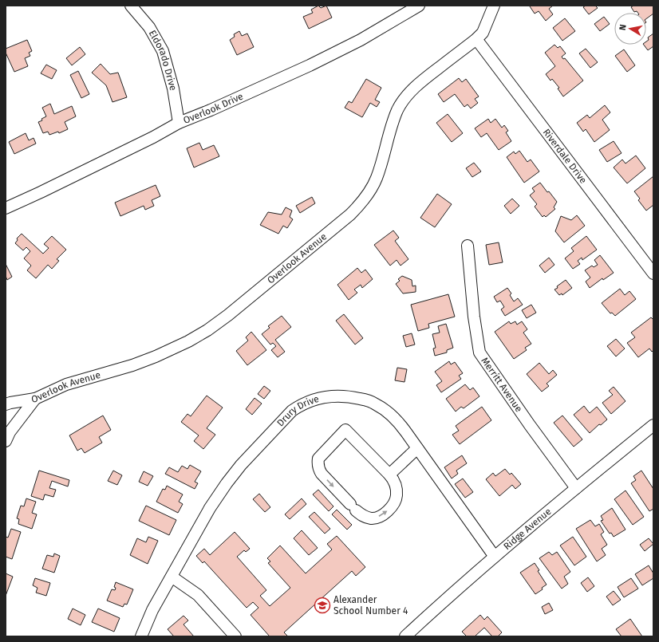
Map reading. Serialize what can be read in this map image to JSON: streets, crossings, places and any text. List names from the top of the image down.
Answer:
{
  "streets": {
    "street": [
      "Eldorado Drive",
      "Overlook Drive",
      "Riverdale Drive",
      "Overlook Avenue",
      "Merritt Avenue",
      "Drury Drive",
      "Ridge Avenue"
    ]
  },
  "crossings": [
    ["Eldorado Drive", "Overlook Drive"],
    ["Riverdale Drive", "Overlook Avenue"],
    ["Merritt Avenue", "Ridge Avenue"],
    ["Drury Drive", "Ridge Avenue"]
  ],
  "places": {
    "school or university": ["Alexander School Number 4"]
  },
  "north": "left"
}
